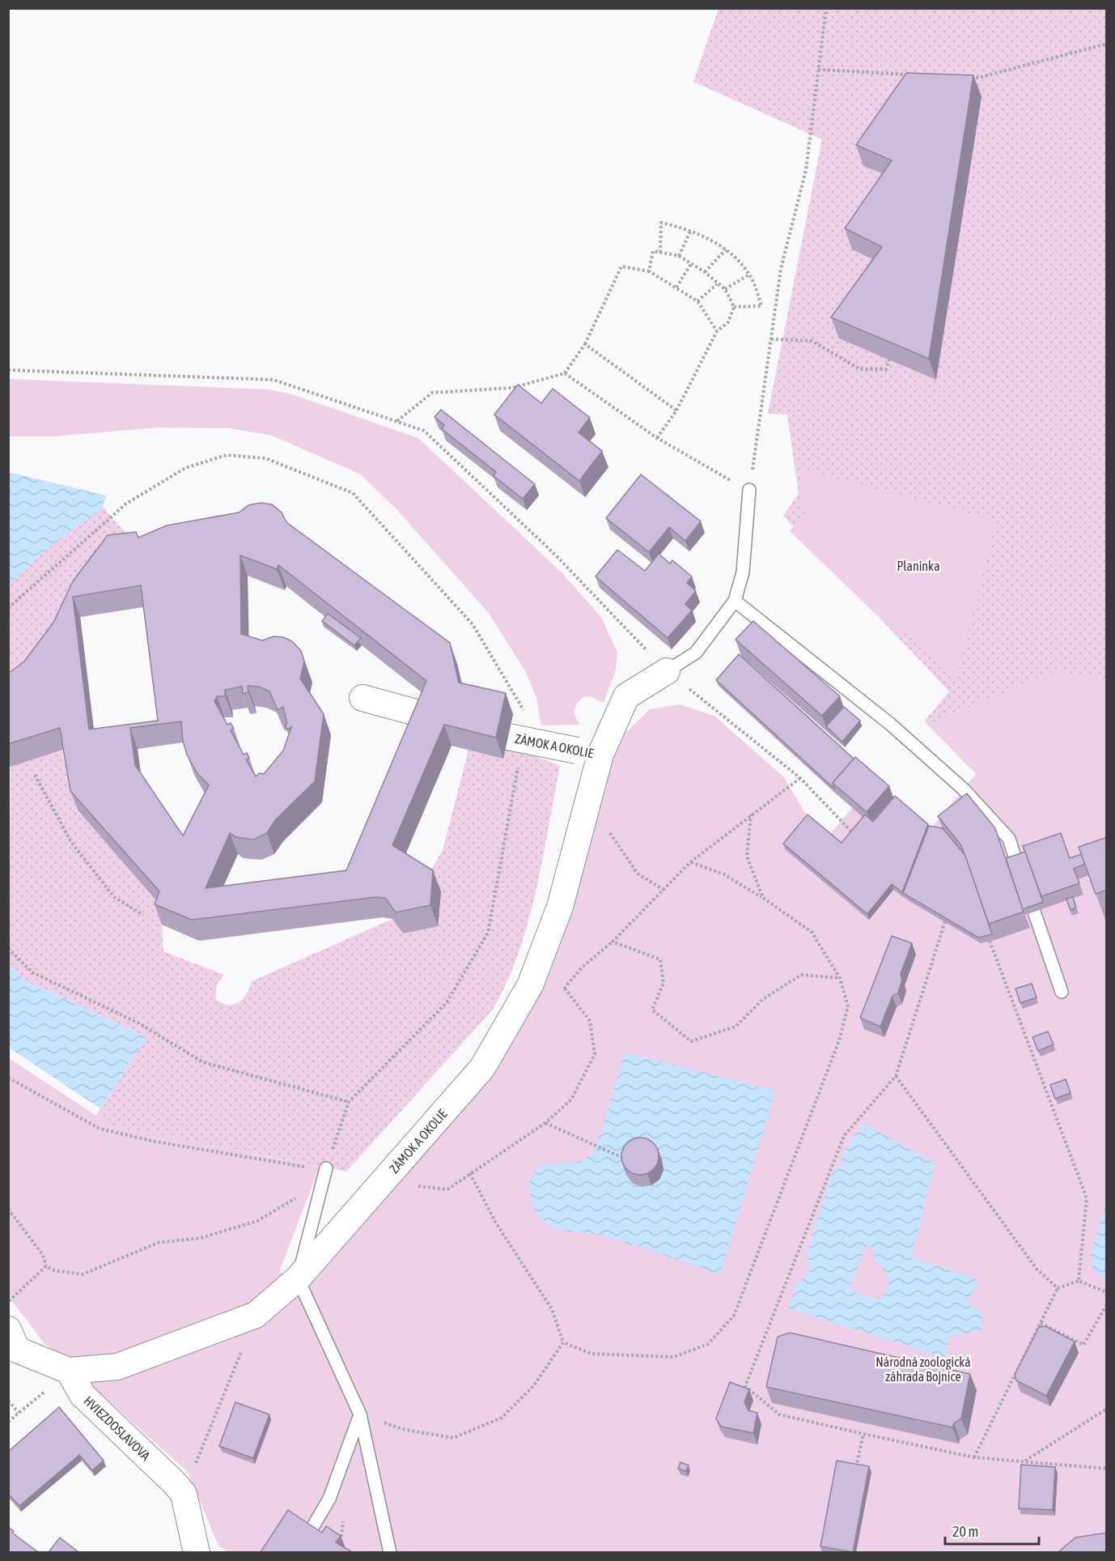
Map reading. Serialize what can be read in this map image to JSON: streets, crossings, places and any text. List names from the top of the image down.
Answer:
{
  "streets": {
    "street": ["ZÁMOK A OKOLIE", "HVIEZDOSLAVOVA"]
  },
  "crossings": [
    ["ZÁMOK A OKOLIE", "HVIEZDOSLAVOVA"]
  ],
  "parks": ["Planinka", "Národná zoologická záhrada Bojnice"],
  "scale_bar": "20 m"
}
